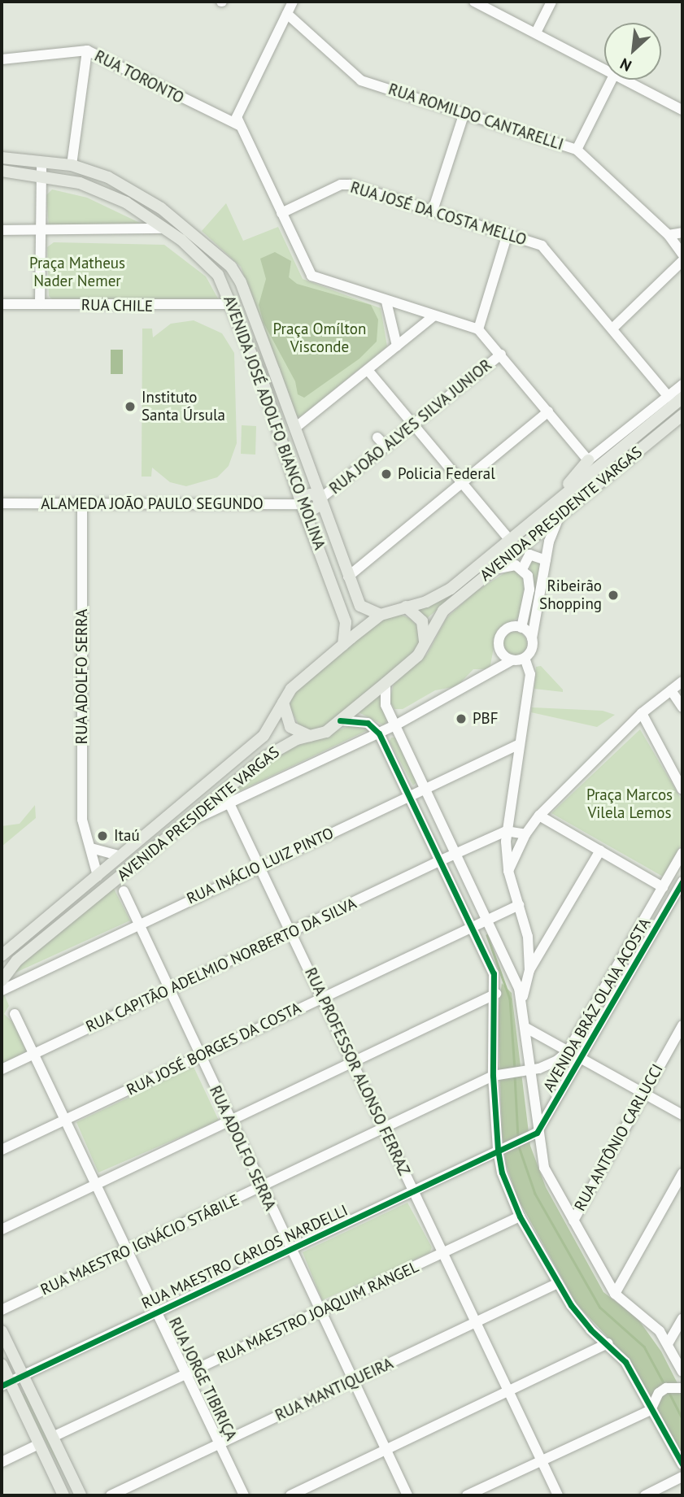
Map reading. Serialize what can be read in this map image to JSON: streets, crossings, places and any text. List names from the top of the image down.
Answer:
{
  "streets": {
    "main road": ["AVENIDA JOSÉ ADOLFO BIANCO MOLINA", "AVENIDA PRESIDENTE VARGAS"],
    "street": [
      "RUA TORONTO",
      "RUA ROMILDO CANTARELLI",
      "RUA JOSÉ DA COSTA MELLO",
      "RUA CHILE",
      "RUA JOÃO ALVES SILVA JUNIOR",
      "ALAMEDA JOÃO PAULO SEGUNDO",
      "RUA ADOLFO SERRA",
      "RUA INÁCIO LUIZ PINTO",
      "RUA CAPITÃO ADELMIO NORBERTO DA SILVA",
      "AVENIDA BRÁZ OLAIA ACOSTA",
      "RUA JOSÉ BORGES DA COSTA",
      "RUA PROFESSOR ALONSO FERRAZ",
      "RUA ANTÔNIO CARLUCCI",
      "RUA MAESTRO IGNÁCIO STÁBILE",
      "RUA MAESTRO CARLOS NARDELLI",
      "RUA MAESTRO JOAQUIM RANGEL",
      "RUA JORGE TIBIRIÇA",
      "RUA MANTIQUEIRA"
    ]
  },
  "crossings": [
    ["RUA CHILE", "AVENIDA JOSÉ ADOLFO BIANCO MOLINA"],
    ["AVENIDA JOSÉ ADOLFO BIANCO MOLINA", "RUA JOÃO ALVES SILVA JUNIOR"],
    ["AVENIDA JOSÉ ADOLFO BIANCO MOLINA", "ALAMEDA JOÃO PAULO SEGUNDO"],
    ["AVENIDA JOSÉ ADOLFO BIANCO MOLINA", "AVENIDA PRESIDENTE VARGAS"],
    ["ALAMEDA JOÃO PAULO SEGUNDO", "RUA ADOLFO SERRA"],
    ["AVENIDA PRESIDENTE VARGAS", "RUA ADOLFO SERRA"],
    ["RUA ADOLFO SERRA", "RUA INÁCIO LUIZ PINTO"],
    ["RUA ADOLFO SERRA", "RUA CAPITÃO ADELMIO NORBERTO DA SILVA"],
    ["RUA ADOLFO SERRA", "RUA JOSÉ BORGES DA COSTA"],
    ["RUA ADOLFO SERRA", "RUA MAESTRO IGNÁCIO STÁBILE"],
    ["RUA ADOLFO SERRA", "RUA MAESTRO CARLOS NARDELLI"],
    ["RUA ADOLFO SERRA", "RUA MAESTRO JOAQUIM RANGEL"],
    ["RUA ADOLFO SERRA", "RUA MANTIQUEIRA"],
    ["RUA INÁCIO LUIZ PINTO", "RUA PROFESSOR ALONSO FERRAZ"],
    ["RUA CAPITÃO ADELMIO NORBERTO DA SILVA", "RUA PROFESSOR ALONSO FERRAZ"],
    ["RUA CAPITÃO ADELMIO NORBERTO DA SILVA", "RUA JORGE TIBIRIÇA"],
    ["AVENIDA BRÁZ OLAIA ACOSTA", "RUA MAESTRO IGNÁCIO STÁBILE"],
    ["RUA JOSÉ BORGES DA COSTA", "RUA PROFESSOR ALONSO FERRAZ"],
    ["RUA JOSÉ BORGES DA COSTA", "RUA JORGE TIBIRIÇA"],
    ["RUA PROFESSOR ALONSO FERRAZ", "RUA MAESTRO IGNÁCIO STÁBILE"],
    ["RUA PROFESSOR ALONSO FERRAZ", "RUA MAESTRO CARLOS NARDELLI"],
    ["RUA PROFESSOR ALONSO FERRAZ", "RUA MAESTRO JOAQUIM RANGEL"],
    ["RUA PROFESSOR ALONSO FERRAZ", "RUA MANTIQUEIRA"],
    ["RUA MAESTRO IGNÁCIO STÁBILE", "RUA JORGE TIBIRIÇA"],
    ["RUA MAESTRO CARLOS NARDELLI", "RUA JORGE TIBIRIÇA"],
    ["RUA MAESTRO JOAQUIM RANGEL", "RUA JORGE TIBIRIÇA"],
    ["RUA JORGE TIBIRIÇA", "RUA MANTIQUEIRA"]
  ],
  "parks": ["Praça Matheus Nader Nemer", "Praça Omílton Visconde", "Praça Marcos Vilela Lemos"],
  "places": [
    "Instituto Santa Úrsula",
    "Policia Federal",
    "Ribeirão Shopping",
    "PBF",
    "Itaú"
  ],
  "north": "bottom left"
}
